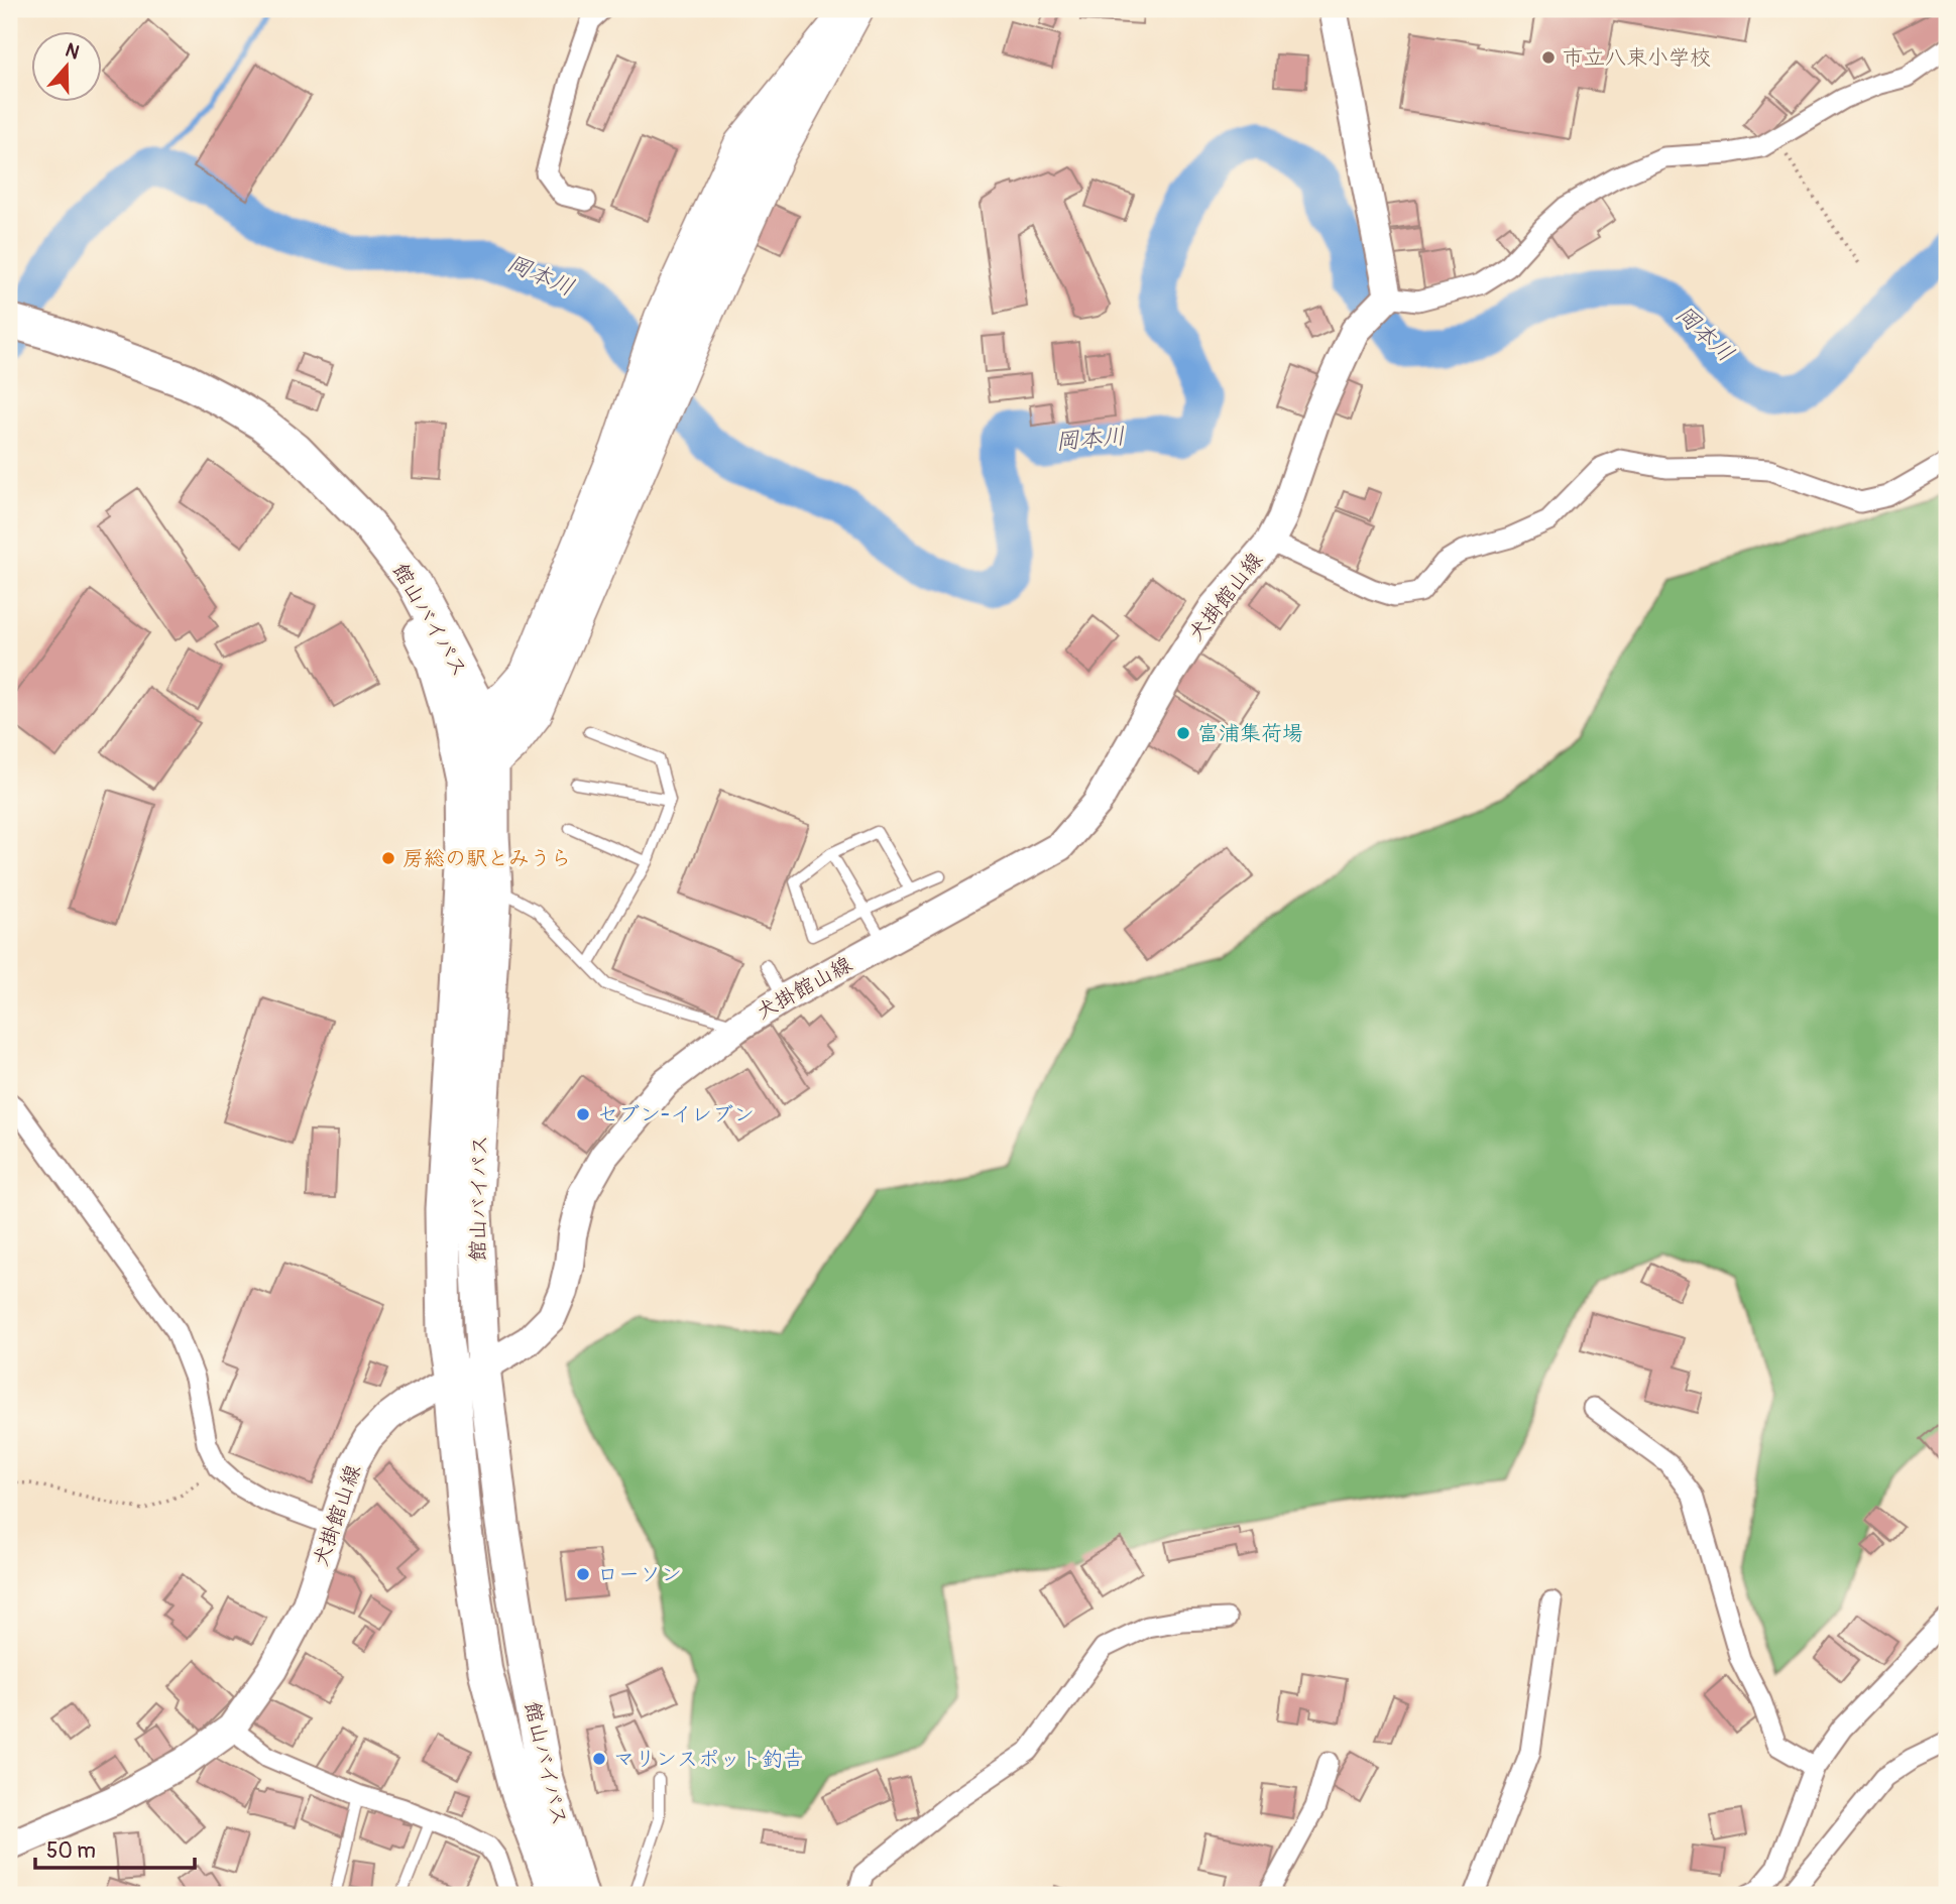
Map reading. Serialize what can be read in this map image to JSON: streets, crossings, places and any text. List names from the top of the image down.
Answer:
{
  "streets": {
    "highway": ["館山バイパス"],
    "main road": ["犬掛館山線"]
  },
  "crossings": [
    ["犬掛館山線", "館山バイパス"]
  ],
  "water": ["岡本川"],
  "places": [
    "市立八束小学校",
    "富浦集荷場",
    "房総の駅とみうら",
    "セブン-イレブン",
    "ローソン",
    "マリンスポット釣𠮷"
  ],
  "scale_bar": "50 m",
  "north": "top"
}
